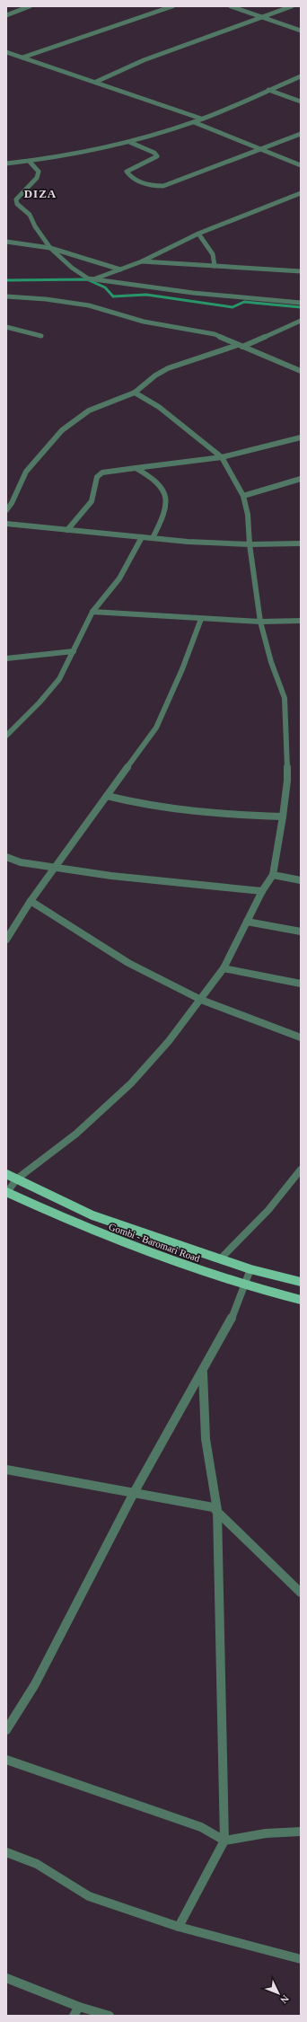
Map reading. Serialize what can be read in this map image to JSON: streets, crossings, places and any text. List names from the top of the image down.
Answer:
{
  "streets": {
    "main road": ["Gombi - Baromari Road"]
  },
  "districts": ["DIZA"],
  "north": "bottom right"
}
